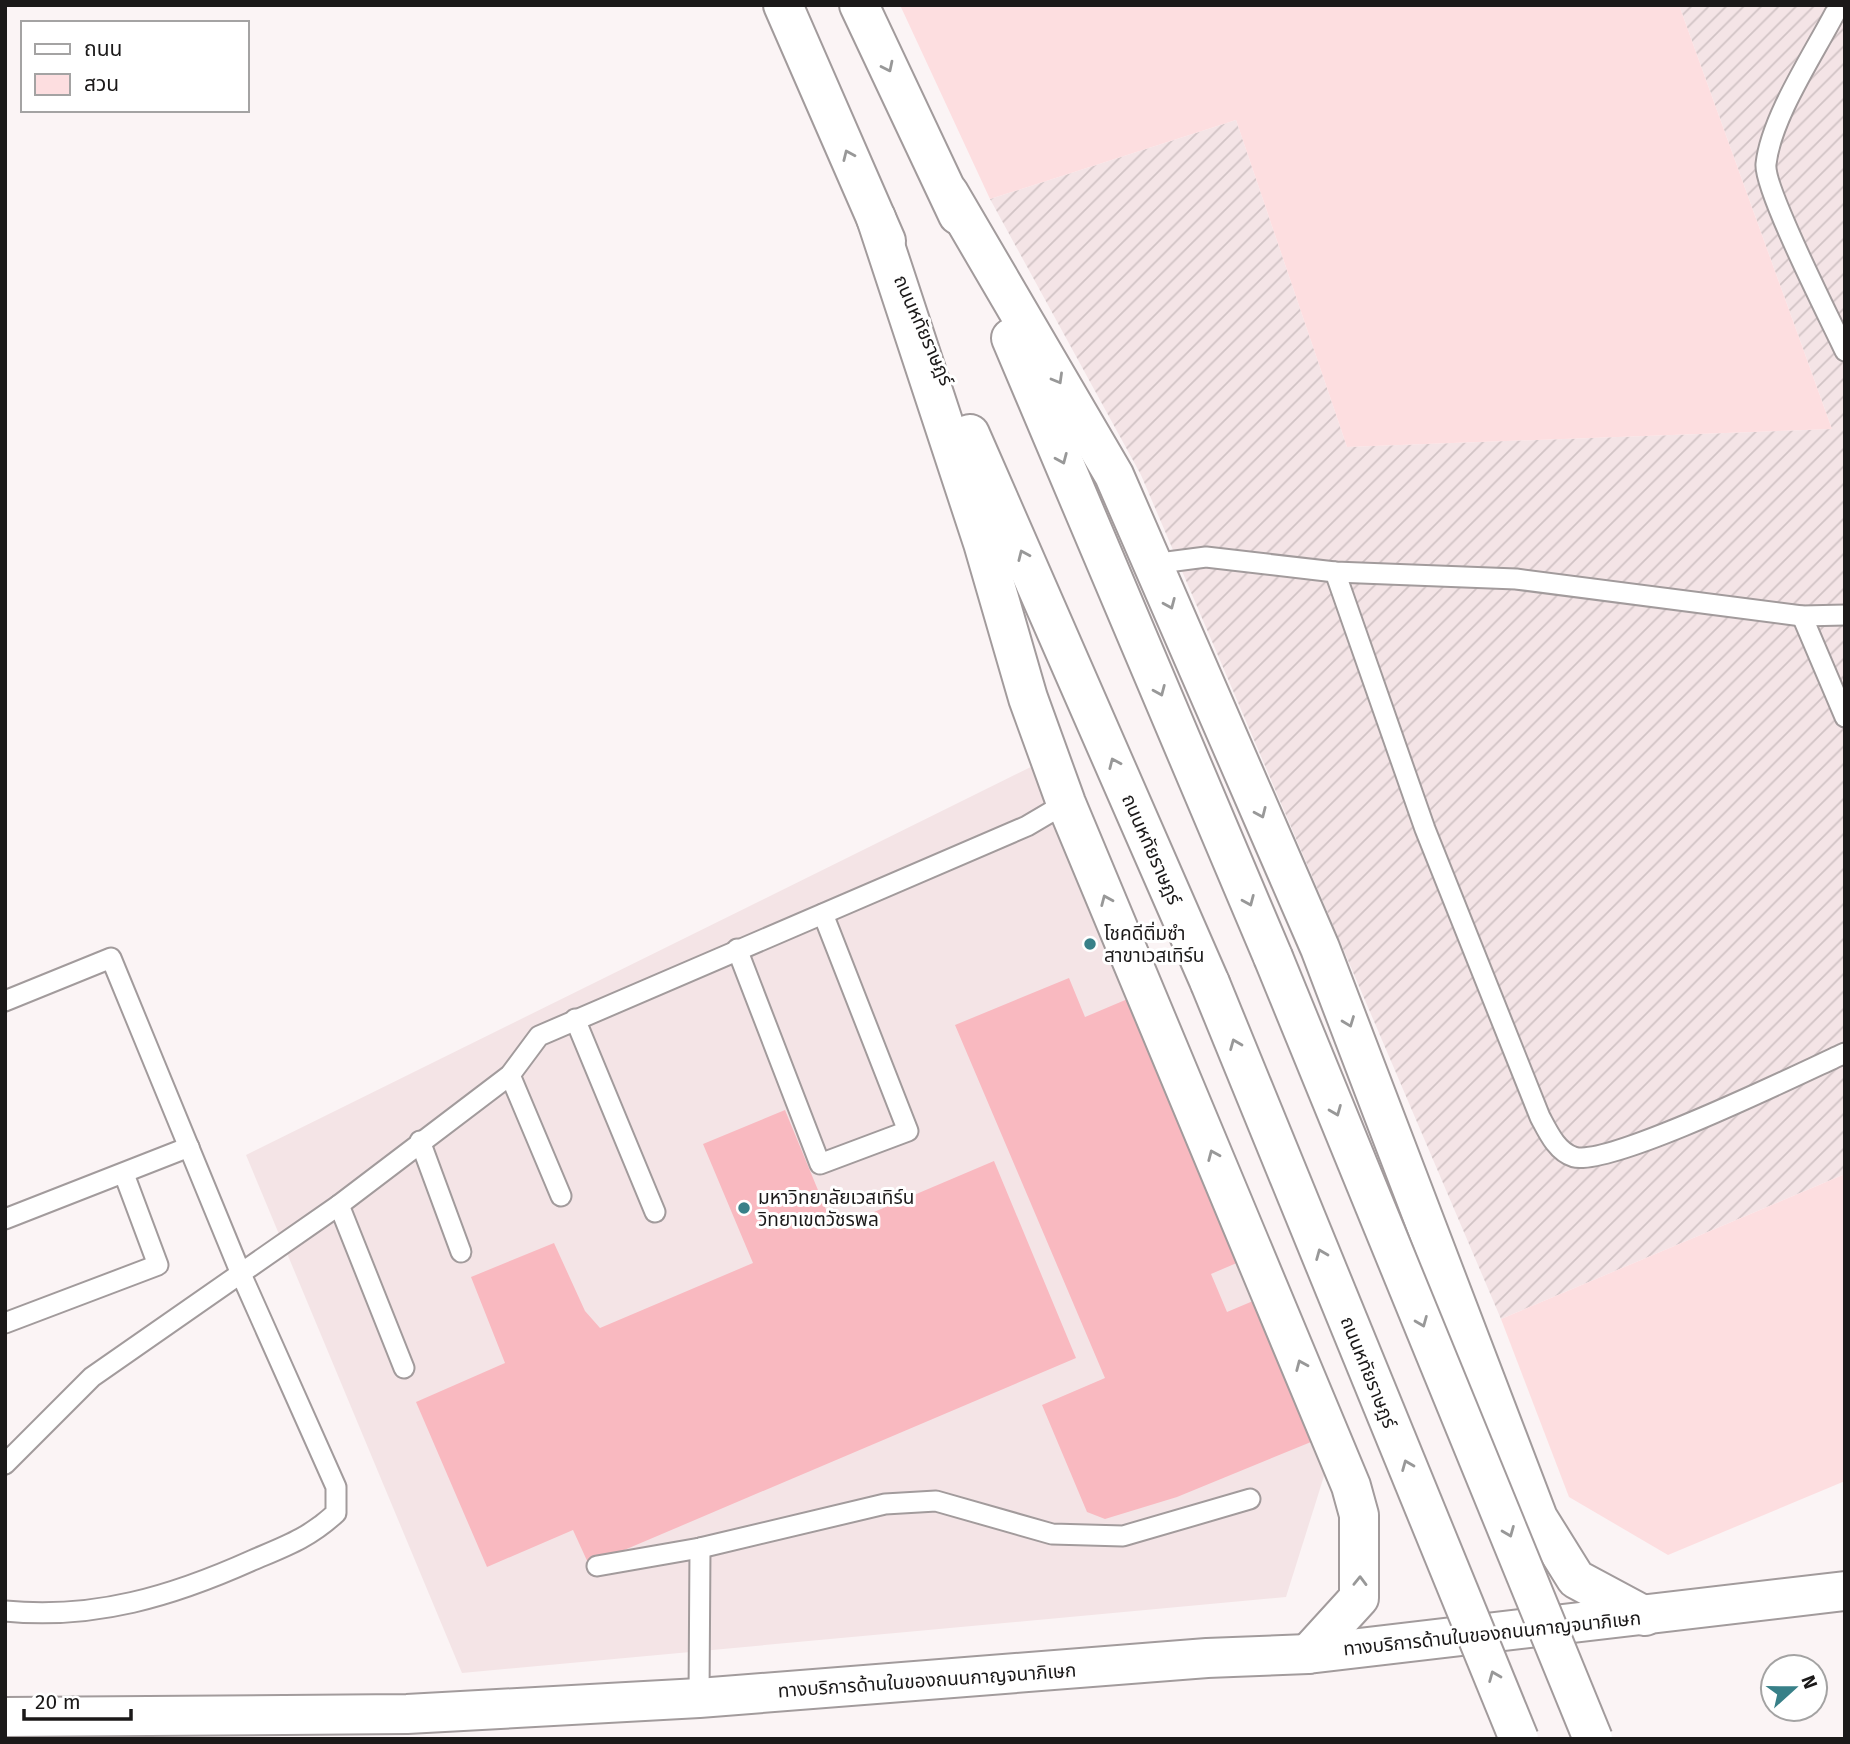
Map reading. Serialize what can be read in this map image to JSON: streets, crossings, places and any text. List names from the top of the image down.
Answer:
{
  "streets": {
    "main road": ["ถนนหทัยราษฎร์", "ทางบริการด้านในของถนนกาญจนาภิเษก"]
  },
  "places": ["โชคดีติ่มซำ สาขาเวสเทิร์น", "มหาวิทยาลัยเวสเทิร์น วิทยาเขตวัชรพล"],
  "legend": ["ถนน", "สวน"],
  "scale_bar": "20 m",
  "north": "right"
}
